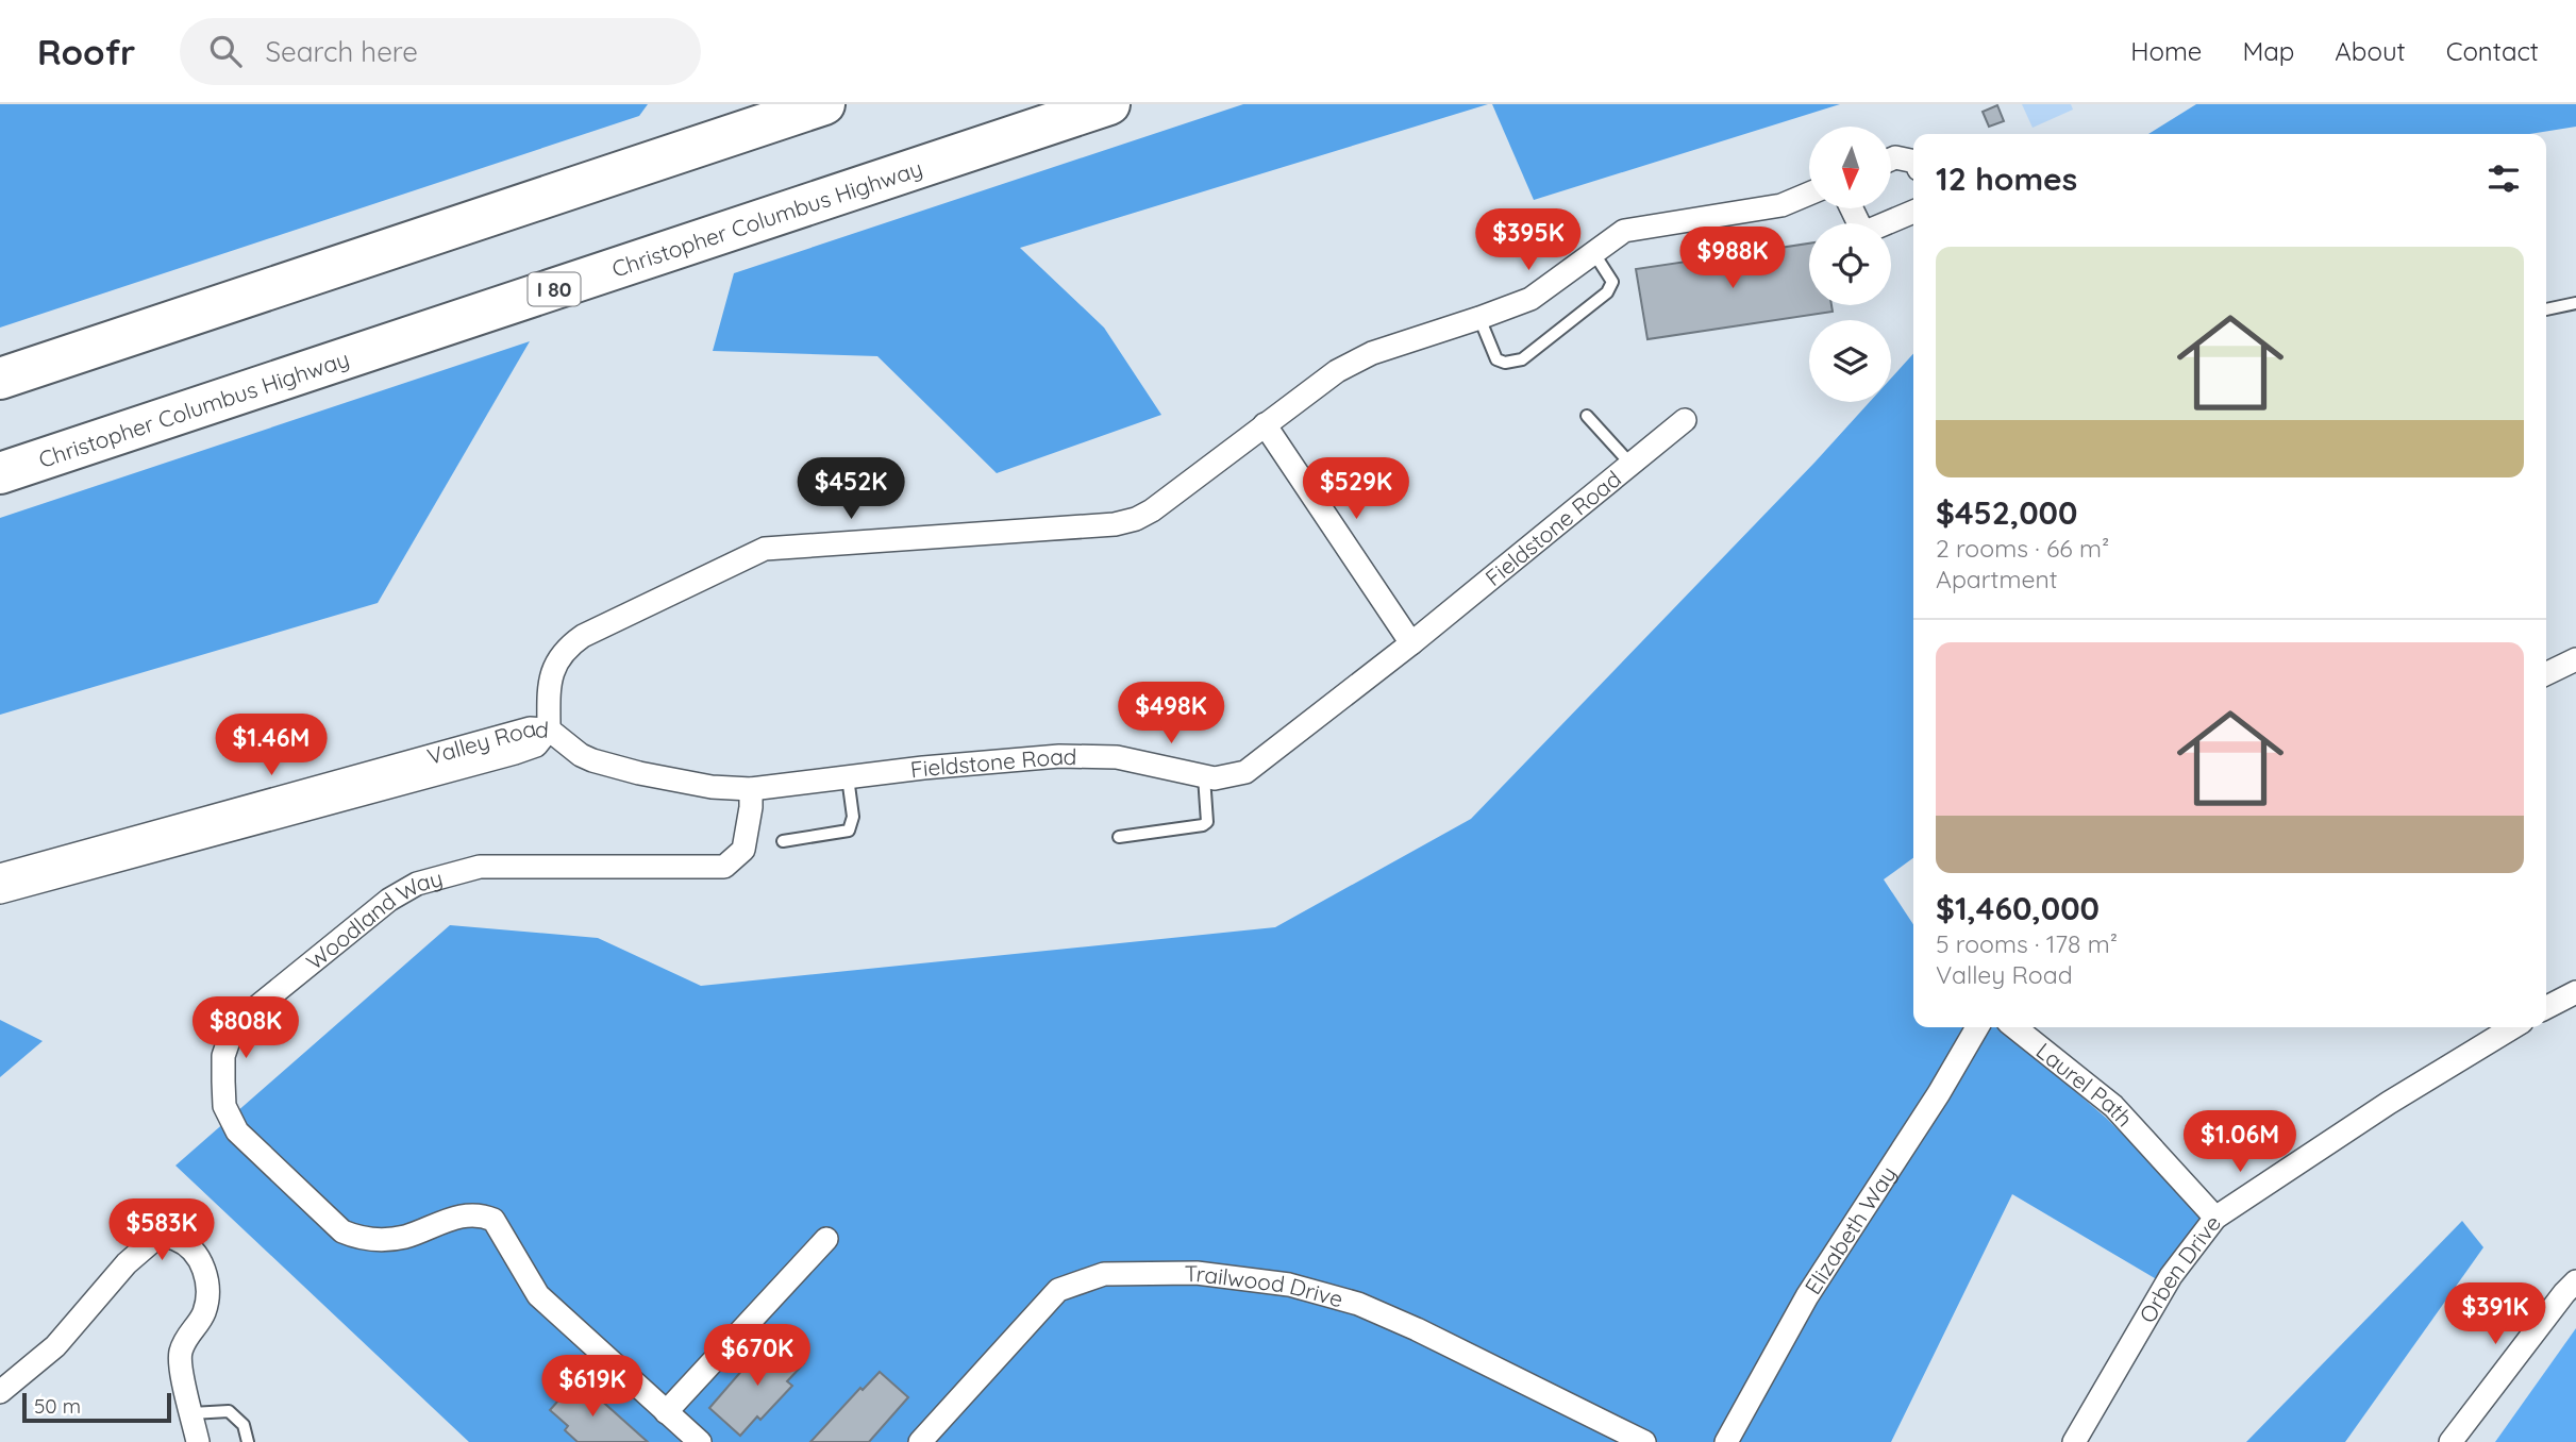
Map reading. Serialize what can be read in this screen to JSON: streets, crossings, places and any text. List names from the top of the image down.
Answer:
{
  "streets": {
    "highway": ["Christopher Columbus Highway", "I 80"],
    "street": [
      "Fieldstone Road",
      "Valley Road",
      "Woodland Way",
      "Laurel Path",
      "Elizabeth Way",
      "Orben Drive",
      "Trailwood Drive"
    ]
  },
  "crossings": [
    ["Fieldstone Road", "Valley Road"],
    ["Fieldstone Road", "Woodland Way"],
    ["Laurel Path", "Orben Drive"]
  ],
  "scale_bar": "50 m",
  "north": "bottom",
  "page": {
    "header": "Roofr",
    "search": "Search here",
    "nav": [
      "Home",
      "Map",
      "About",
      "Contact"
    ],
    "heading": "12 homes",
    "price": [
      "$395K",
      "$988K",
      "$452K",
      "$529K",
      "$498K",
      "$1.46M",
      "$808K",
      "$1.06M",
      "$583K",
      "$391K",
      "$670K",
      "$619K"
    ],
    "list": [
      {
        "name": "$452,000",
        "note": "2 rooms · 66 m² · Apartment"
      },
      {
        "name": "$1,460,000",
        "note": "5 rooms · 178 m² · Valley Road"
      }
    ],
    "scale": "50 m"
  }
}
